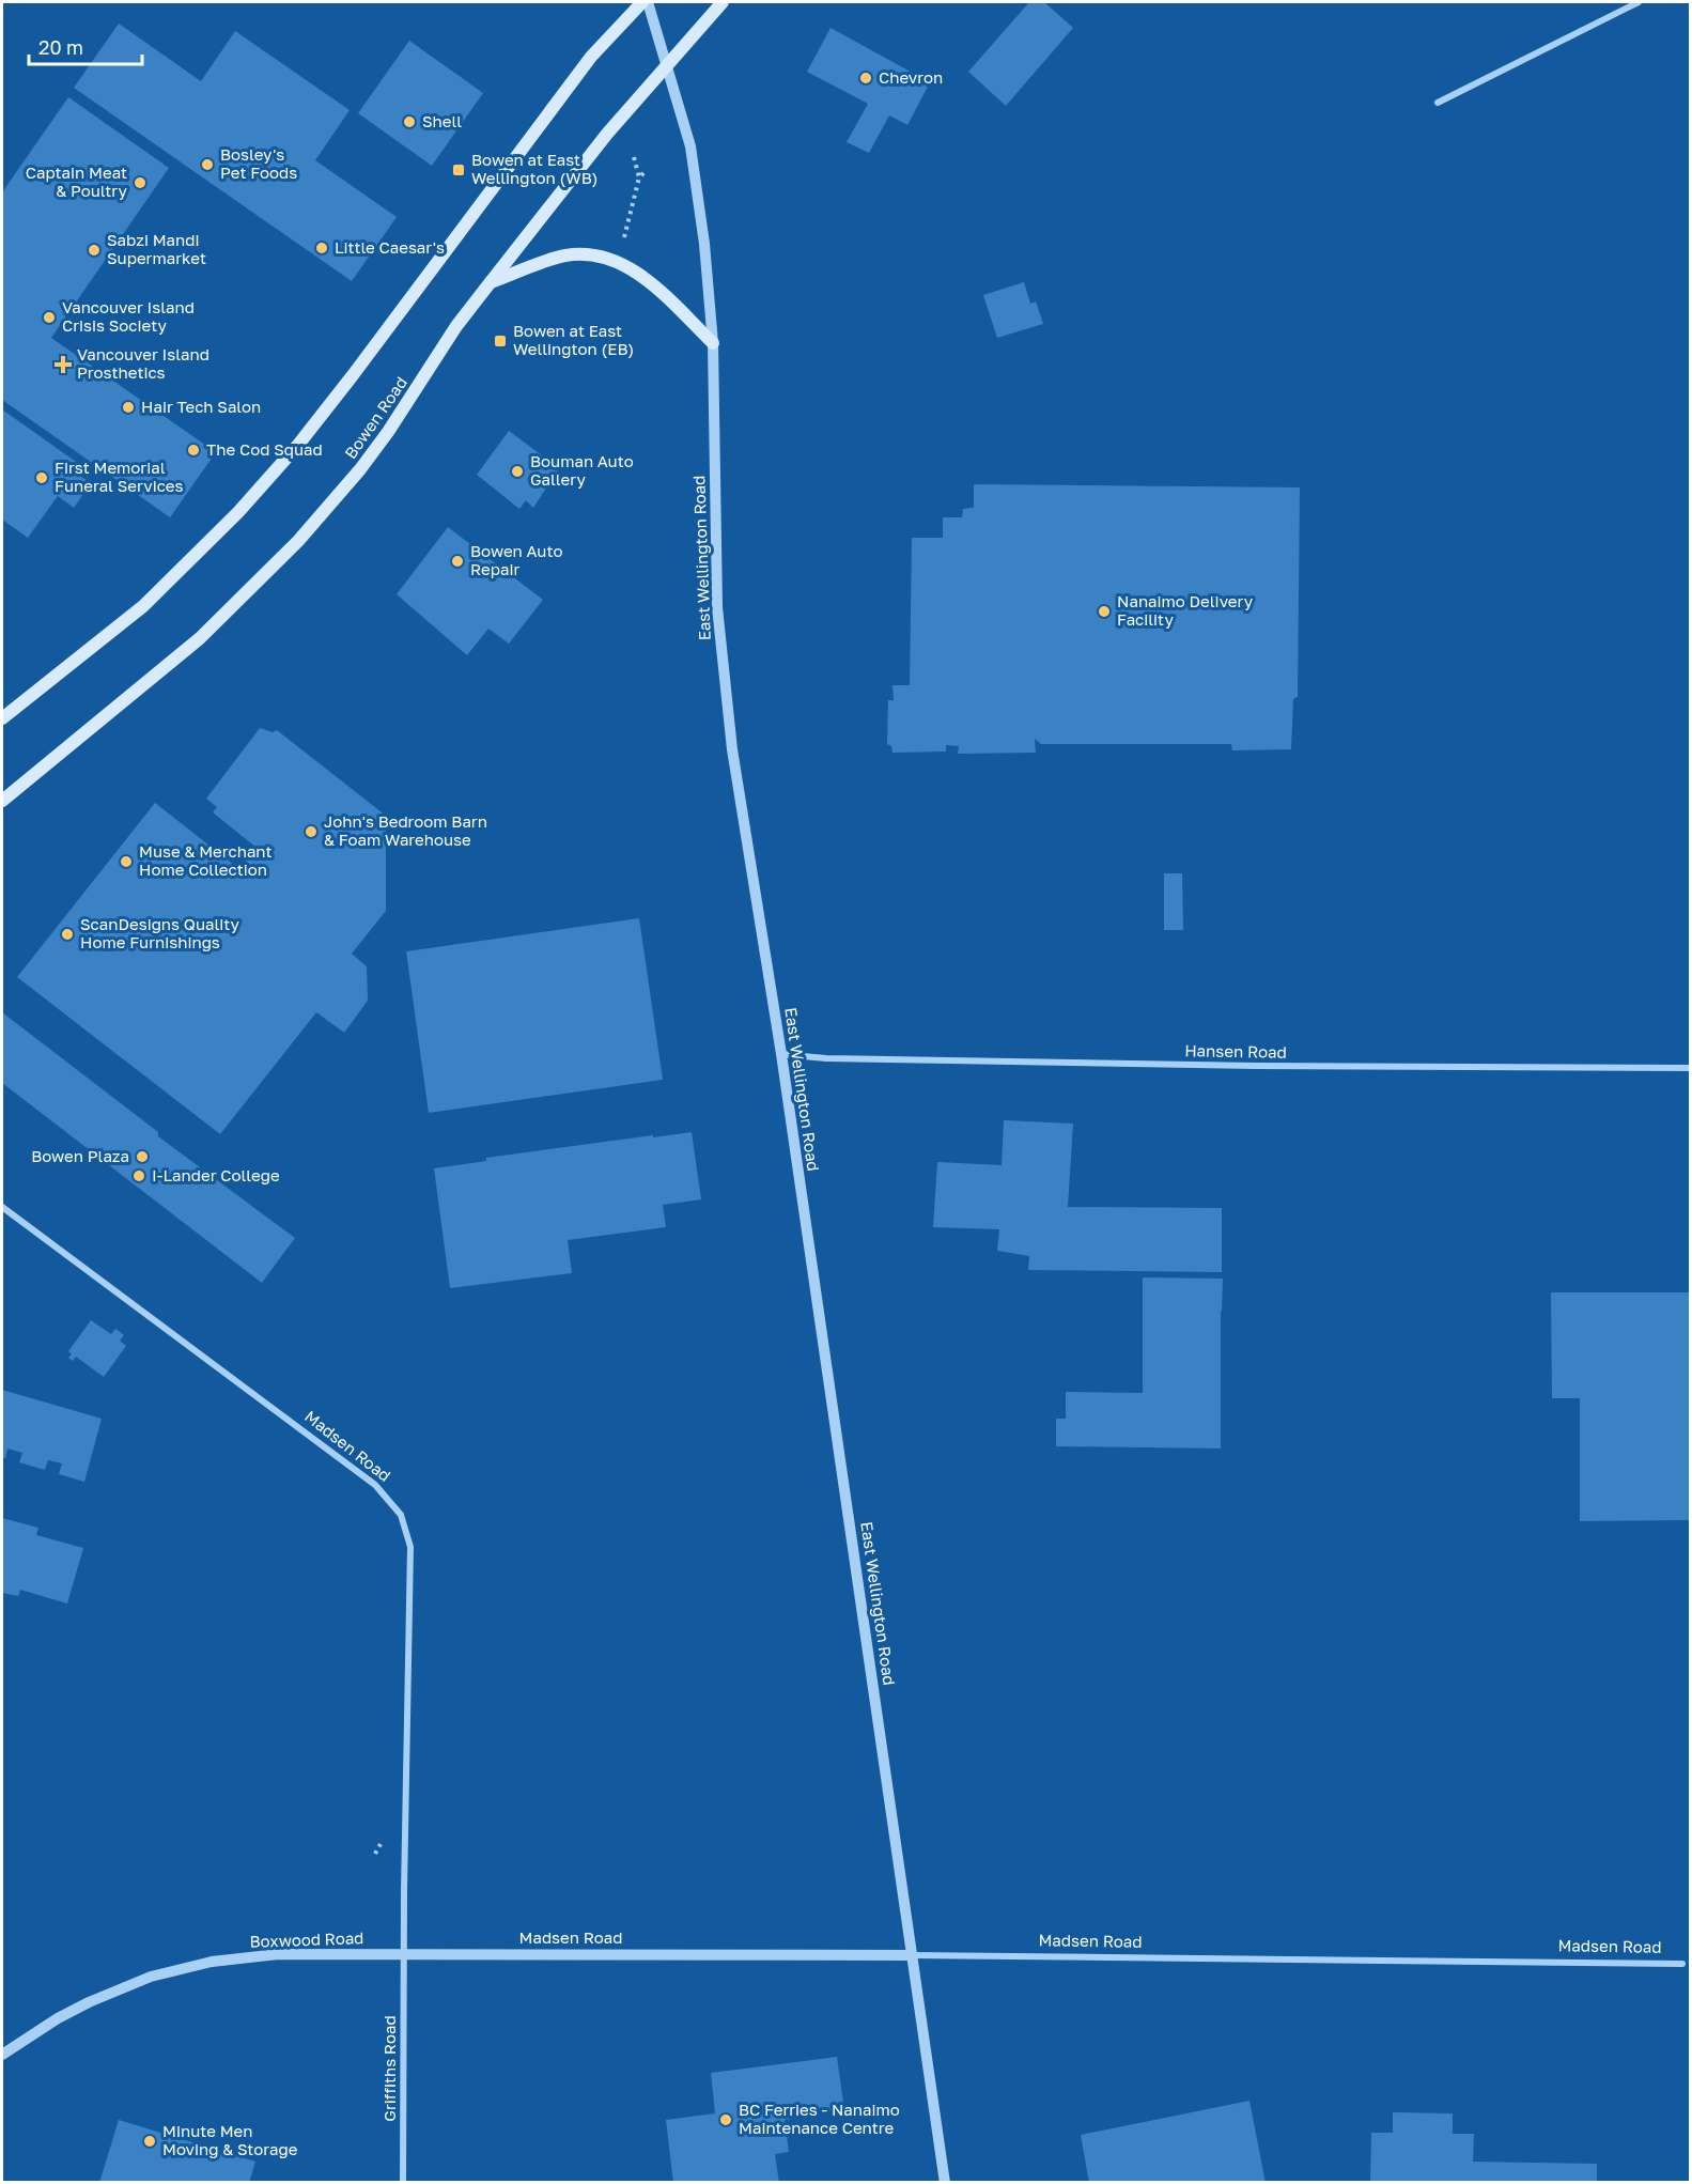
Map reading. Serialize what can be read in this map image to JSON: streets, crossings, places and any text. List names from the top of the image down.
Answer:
{
  "streets": {
    "main road": ["Bowen Road"],
    "street": [
      "East Wellington Road",
      "Hansen Road",
      "Madsen Road",
      "Boxwood Road",
      "Griffiths Road"
    ]
  },
  "crossings": [
    ["Bowen Road", "East Wellington Road"],
    ["East Wellington Road", "Hansen Road"],
    ["East Wellington Road", "Madsen Road"],
    ["Madsen Road", "Boxwood Road"],
    ["Madsen Road", "Griffiths Road"],
    ["Boxwood Road", "Griffiths Road"]
  ],
  "places": {
    "other": [
      "Chevron",
      "Shell",
      "Bosley's Pet Foods",
      "Captain Meat & Poultry",
      "Little Caesar's",
      "Sabzi Mandi Supermarket",
      "Vancouver Island Crisis Society",
      "Hair Tech Salon",
      "The Cod Squad",
      "Bouman Auto Gallery",
      "First Memorial Funeral Services",
      "Bowen Auto Repair",
      "Nanaimo Delivery Facility",
      "John's Bedroom Barn & Foam Warehouse",
      "Muse & Merchant Home Collection",
      "ScanDesigns Quality Home Furnishings",
      "Bowen Plaza",
      "I-Lander College",
      "BC Ferries - Nanaimo Maintenance Centre",
      "Minute Men Moving & Storage"
    ],
    "transit": ["Bowen at East Wellington (WB)", "Bowen at East Wellington (EB)"],
    "health": ["Vancouver Island Prosthetics"]
  },
  "scale_bar": "20 m"
}
